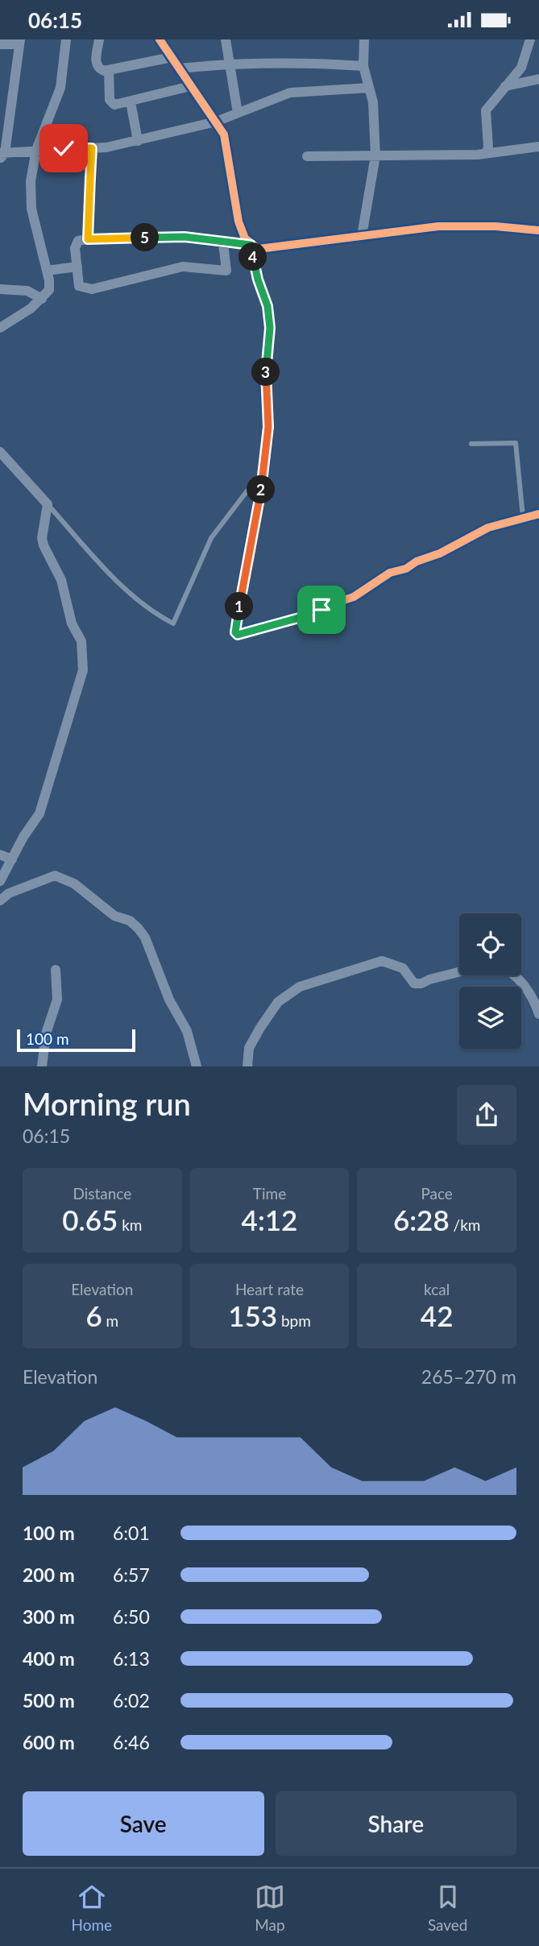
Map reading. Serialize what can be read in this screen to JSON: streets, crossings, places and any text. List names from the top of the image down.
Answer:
{
  "scale_bar": "100 m",
  "page": {
    "status": "06:15",
    "pins": [
      "5",
      "4",
      "3",
      "2",
      "1"
    ],
    "scale": "100 m",
    "heading": ["Morning run", "06:15"],
    "stats": [
      ["Distance", "0.65 km"],
      ["Time", "4:12"],
      ["Pace", "6:28 /km"],
      ["Elevation", "6 m"],
      ["Heart rate", "153 bpm"],
      ["kcal", "42"]
    ],
    "chart": ["Elevation", "265–270 m"],
    "list": [
      {
        "name": "100 m",
        "note": "6:01"
      },
      {
        "name": "200 m",
        "note": "6:57"
      },
      {
        "name": "300 m",
        "note": "6:50"
      },
      {
        "name": "400 m",
        "note": "6:13"
      },
      {
        "name": "500 m",
        "note": "6:02"
      },
      {
        "name": "600 m",
        "note": "6:46"
      }
    ],
    "buttons": ["Save", "Share"],
    "tabs": ["Home", "Map", "Saved"]
  }
}
